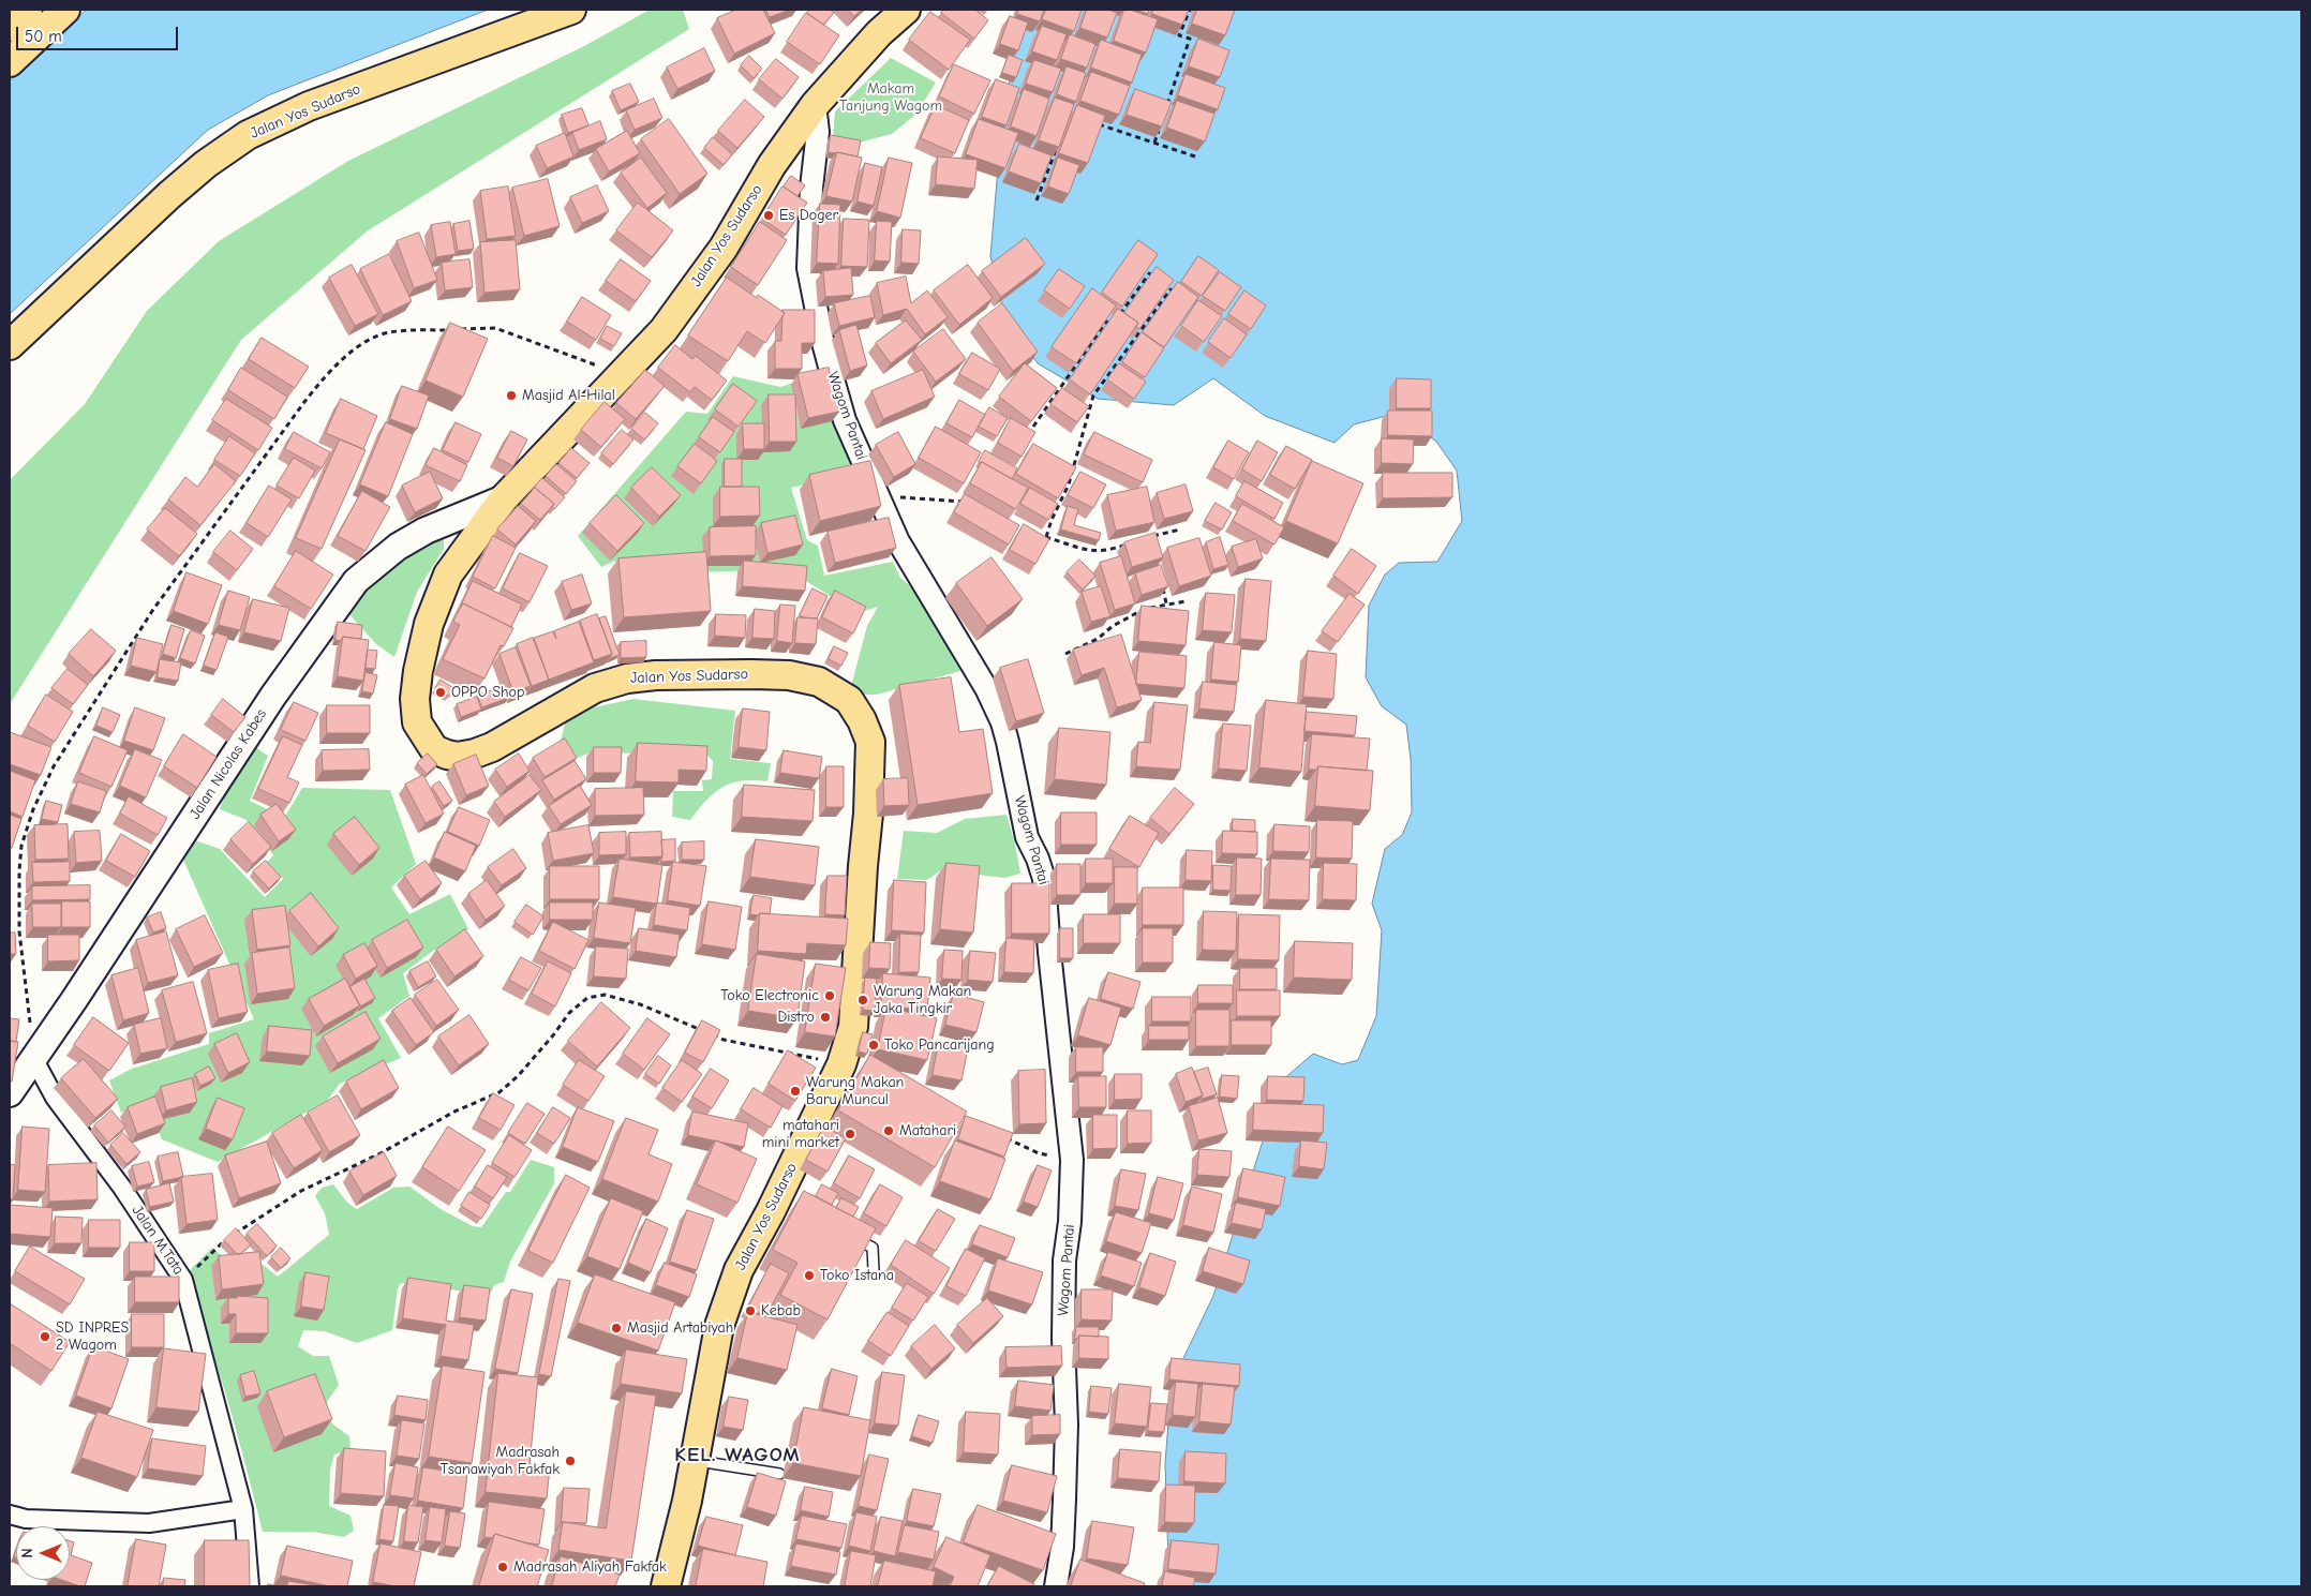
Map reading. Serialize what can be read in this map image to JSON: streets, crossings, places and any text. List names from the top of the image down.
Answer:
{
  "streets": {
    "main road": ["Jalan Yos Sudarso", "Jalan Nicolas Kabes"],
    "street": ["Wagom Pantai", "Jalan M.Tata"]
  },
  "crossings": [
    ["Jalan Yos Sudarso", "Wagom Pantai"],
    ["Jalan Yos Sudarso", "Jalan Nicolas Kabes"],
    ["Jalan Nicolas Kabes", "Jalan M.Tata"]
  ],
  "districts": ["KEL. WAGOM"],
  "parks": ["Makam Tanjung Wagom"],
  "places": [
    "Es Doger",
    "Masjid Al-Hilal",
    "OPPO Shop",
    "Toko Electronic",
    "Warung Makan Jaka Tingkir",
    "Distro",
    "Toko Pancarijang",
    "Warung Makan Baru Muncul",
    "Matahari",
    "matahari mini market",
    "Toko Istana",
    "Kebab",
    "Masjid Artabiyah",
    "SD INPRES 2 Wagom",
    "Madrasah Tsanawiyah Fakfak",
    "Madrasah Aliyah Fakfak"
  ],
  "scale_bar": "50 m",
  "north": "left"
}
